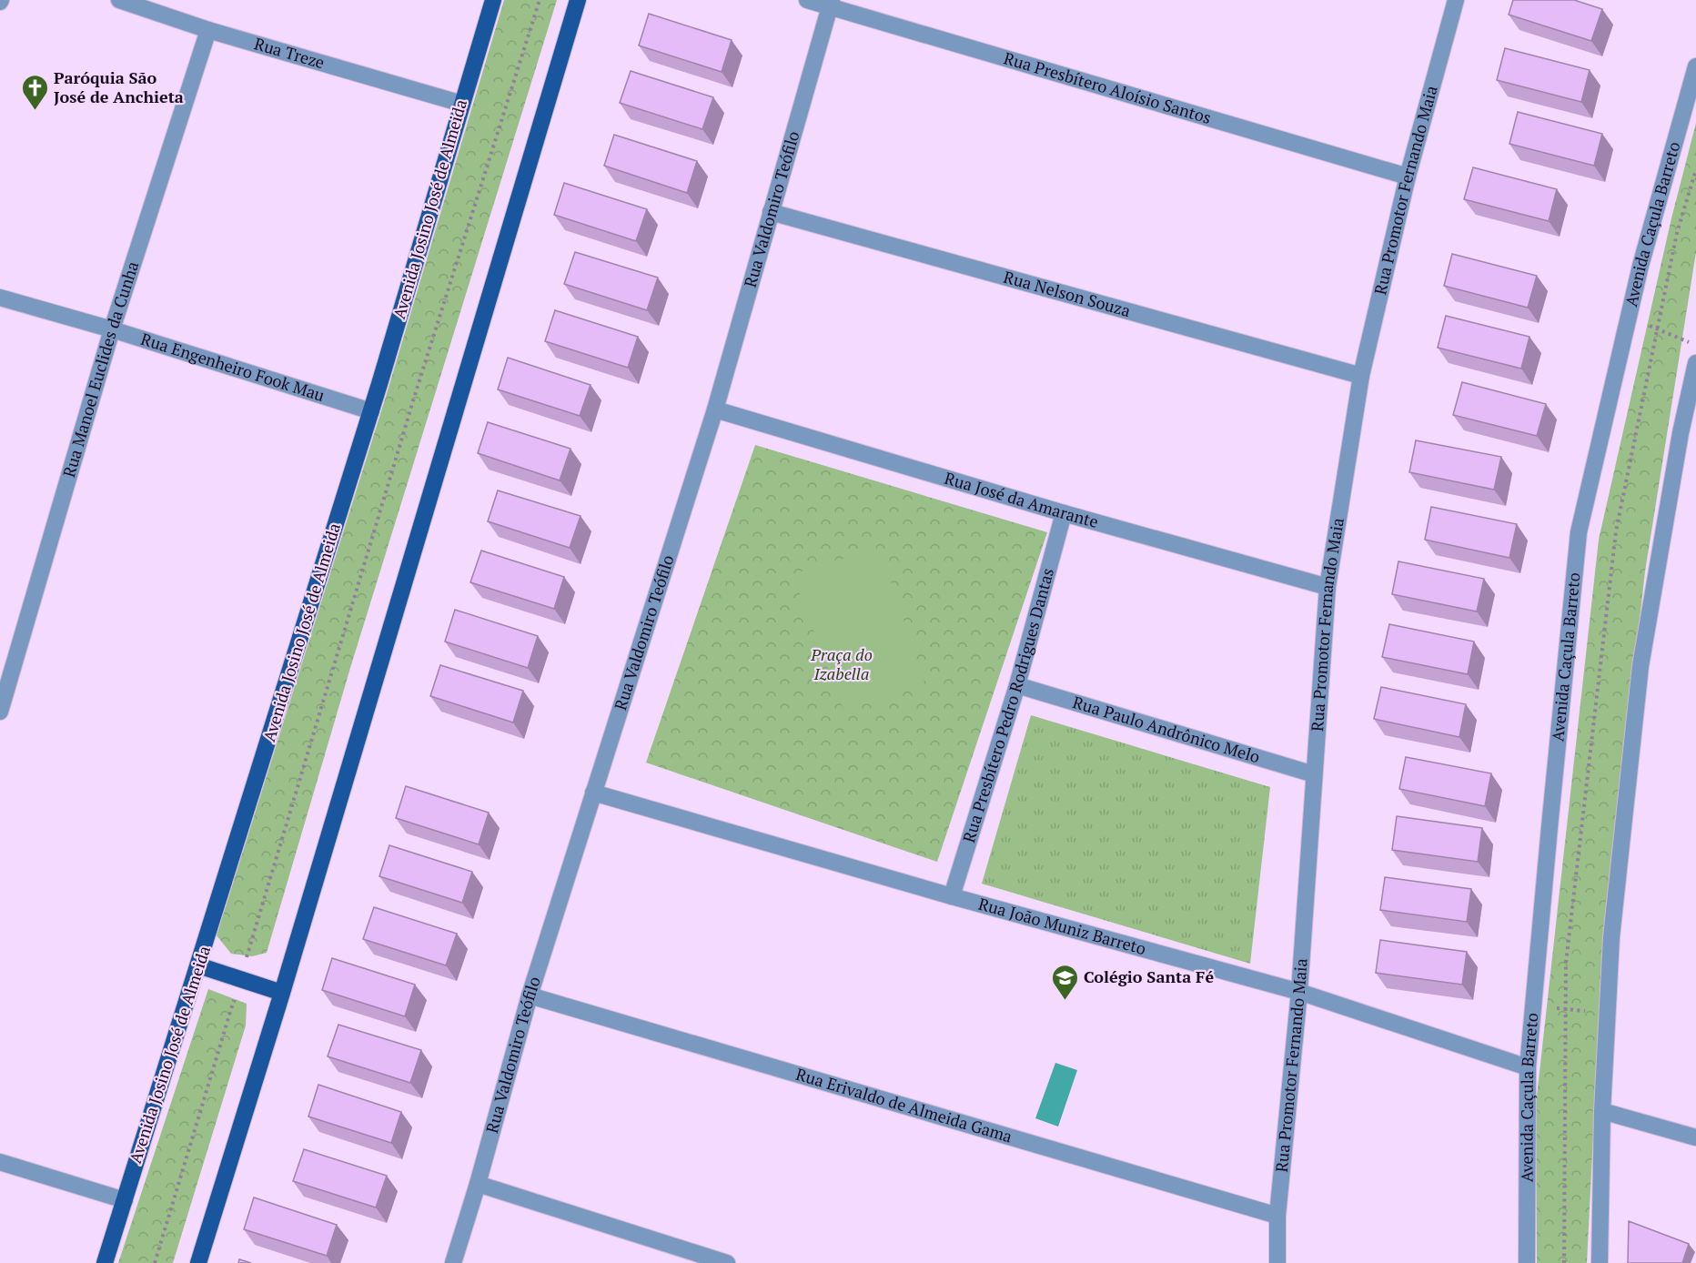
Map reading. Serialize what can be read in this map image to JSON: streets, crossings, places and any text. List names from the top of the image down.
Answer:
{
  "streets": {
    "main road": ["Avenida Josino José de Almeida"],
    "street": [
      "Rua Treze",
      "Rua Presbítero Aloísio Santos",
      "Rua Promotor Fernando Maia",
      "Rua Valdomiro Teófilo",
      "Avenida Caçula Barreto",
      "Rua Nelson Souza",
      "Rua Engenheiro Fook Mau",
      "Rua Manoel Euclides da Cunha",
      "Rua José da Amarante",
      "Rua Presbítero Pedro Rodrigues Dantas",
      "Rua Paulo Andrônico Melo",
      "Rua João Muniz Barreto",
      "Rua Erivaldo de Almeida Gama"
    ]
  },
  "crossings": [
    ["Rua Treze", "Avenida Josino José de Almeida"],
    ["Rua Treze", "Rua Manoel Euclides da Cunha"],
    ["Rua Presbítero Aloísio Santos", "Rua Promotor Fernando Maia"],
    ["Rua Presbítero Aloísio Santos", "Rua Valdomiro Teófilo"],
    ["Rua Promotor Fernando Maia", "Rua Nelson Souza"],
    ["Rua Promotor Fernando Maia", "Rua José da Amarante"],
    ["Rua Promotor Fernando Maia", "Rua Paulo Andrônico Melo"],
    ["Rua Promotor Fernando Maia", "Rua João Muniz Barreto"],
    ["Rua Promotor Fernando Maia", "Rua Erivaldo de Almeida Gama"],
    ["Rua Valdomiro Teófilo", "Rua Nelson Souza"],
    ["Rua Valdomiro Teófilo", "Rua José da Amarante"],
    ["Rua Valdomiro Teófilo", "Rua João Muniz Barreto"],
    ["Rua Valdomiro Teófilo", "Rua Erivaldo de Almeida Gama"],
    ["Avenida Josino José de Almeida", "Rua Engenheiro Fook Mau"],
    ["Avenida Caçula Barreto", "Rua João Muniz Barreto"],
    ["Rua Engenheiro Fook Mau", "Rua Manoel Euclides da Cunha"],
    ["Rua José da Amarante", "Rua Presbítero Pedro Rodrigues Dantas"],
    ["Rua Presbítero Pedro Rodrigues Dantas", "Rua Paulo Andrônico Melo"],
    ["Rua Presbítero Pedro Rodrigues Dantas", "Rua João Muniz Barreto"]
  ],
  "parks": ["Praça do Izabella"],
  "places": {
    "church": ["Paróquia São José de Anchieta"],
    "school or university": ["Colégio Santa Fé"]
  }
}
